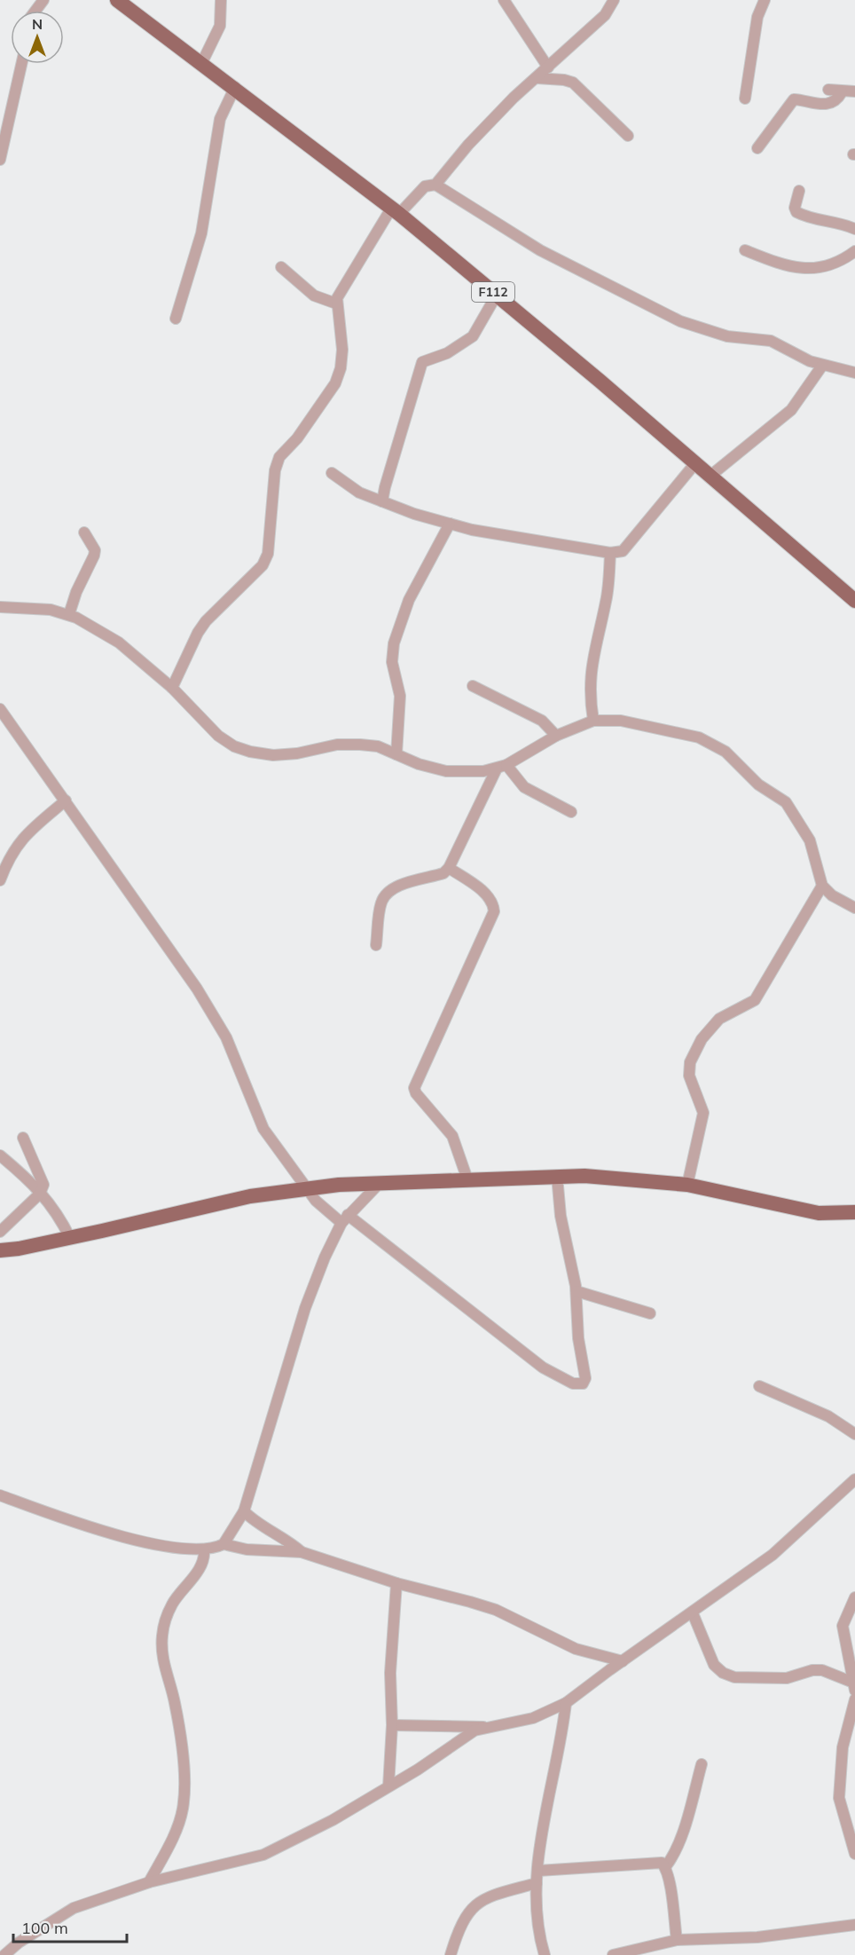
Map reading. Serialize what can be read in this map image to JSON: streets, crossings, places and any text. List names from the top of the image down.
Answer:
{
  "streets": {
    "main road": ["F112"]
  },
  "scale_bar": "100 m",
  "north": "top"
}
